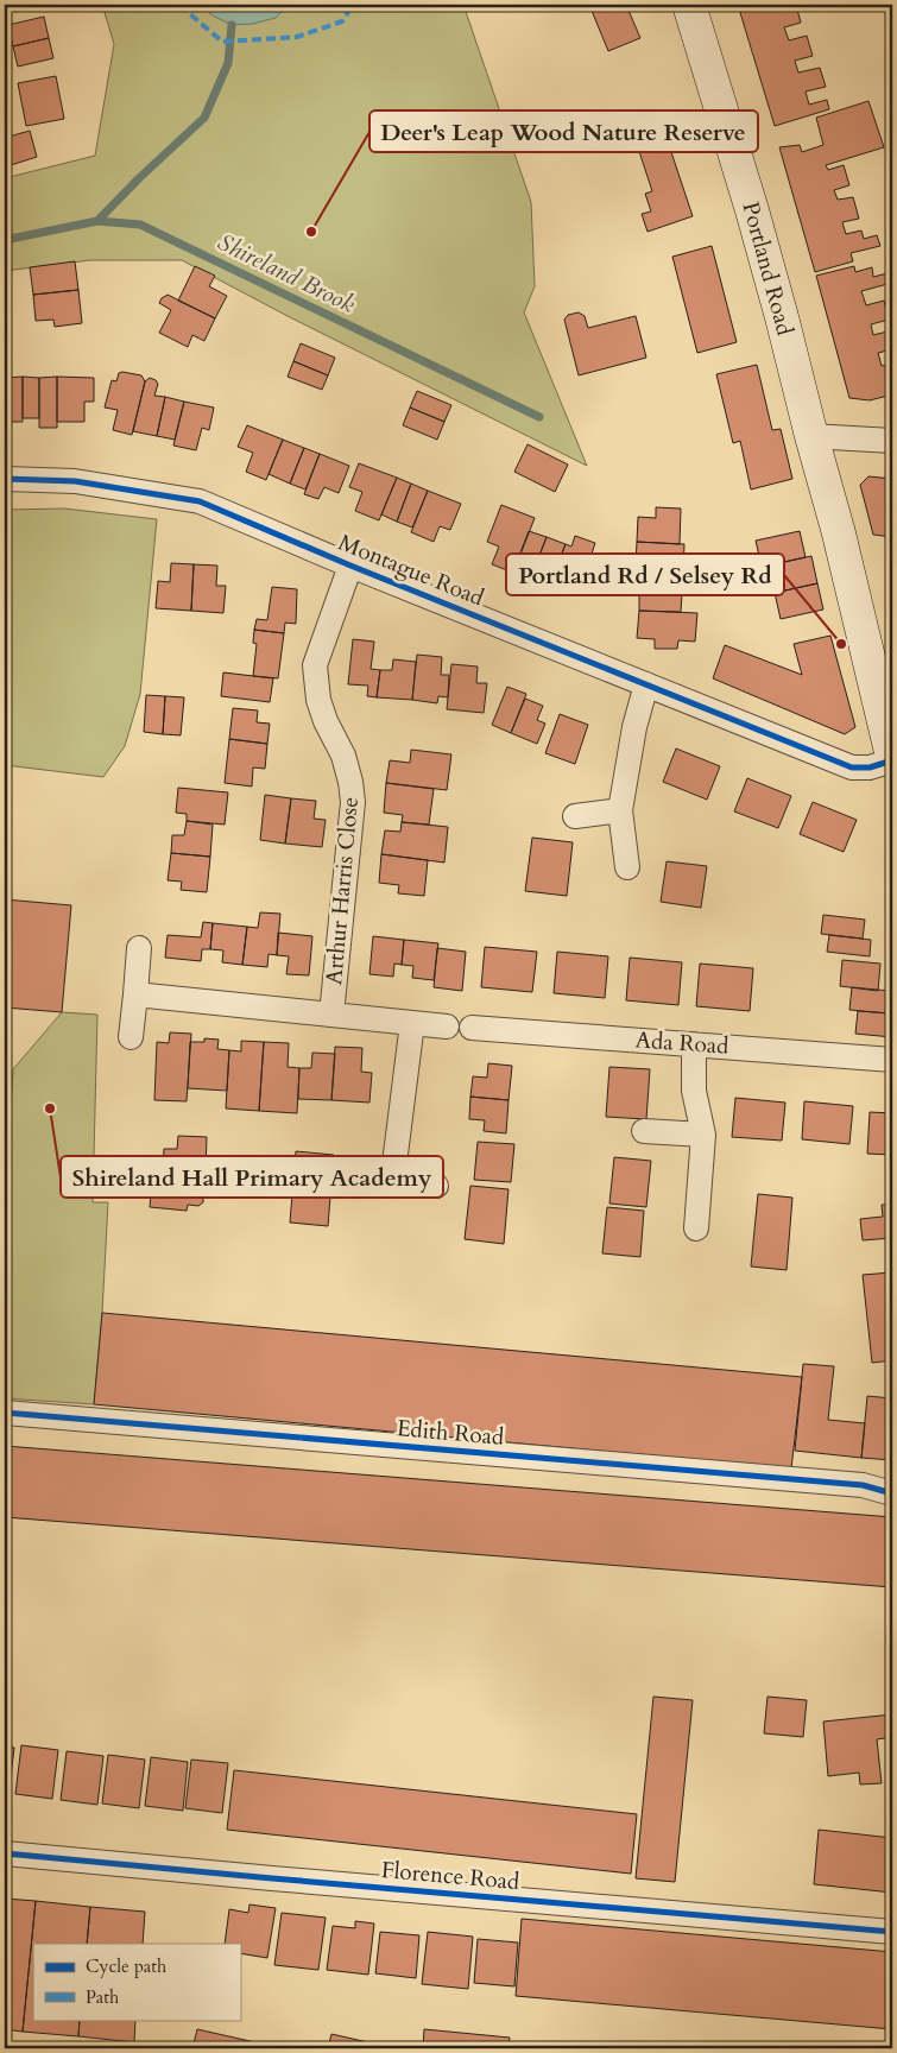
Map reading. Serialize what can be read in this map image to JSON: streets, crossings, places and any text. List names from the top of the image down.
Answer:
{
  "streets": {
    "main road": ["Portland Road"],
    "street": [
      "Montague Road",
      "Arthur Harris Close",
      "Ada Road",
      "Edith Road",
      "Florence Road"
    ]
  },
  "crossings": [
    ["Portland Road", "Montague Road"],
    ["Montague Road", "Arthur Harris Close"]
  ],
  "water": ["Shireland Brook"],
  "places": ["Deer's Leap Wood Nature Reserve", "Portland Rd / Selsey Rd", "Shireland Hall Primary Academy"],
  "legend": ["Cycle path", "Path"]
}
